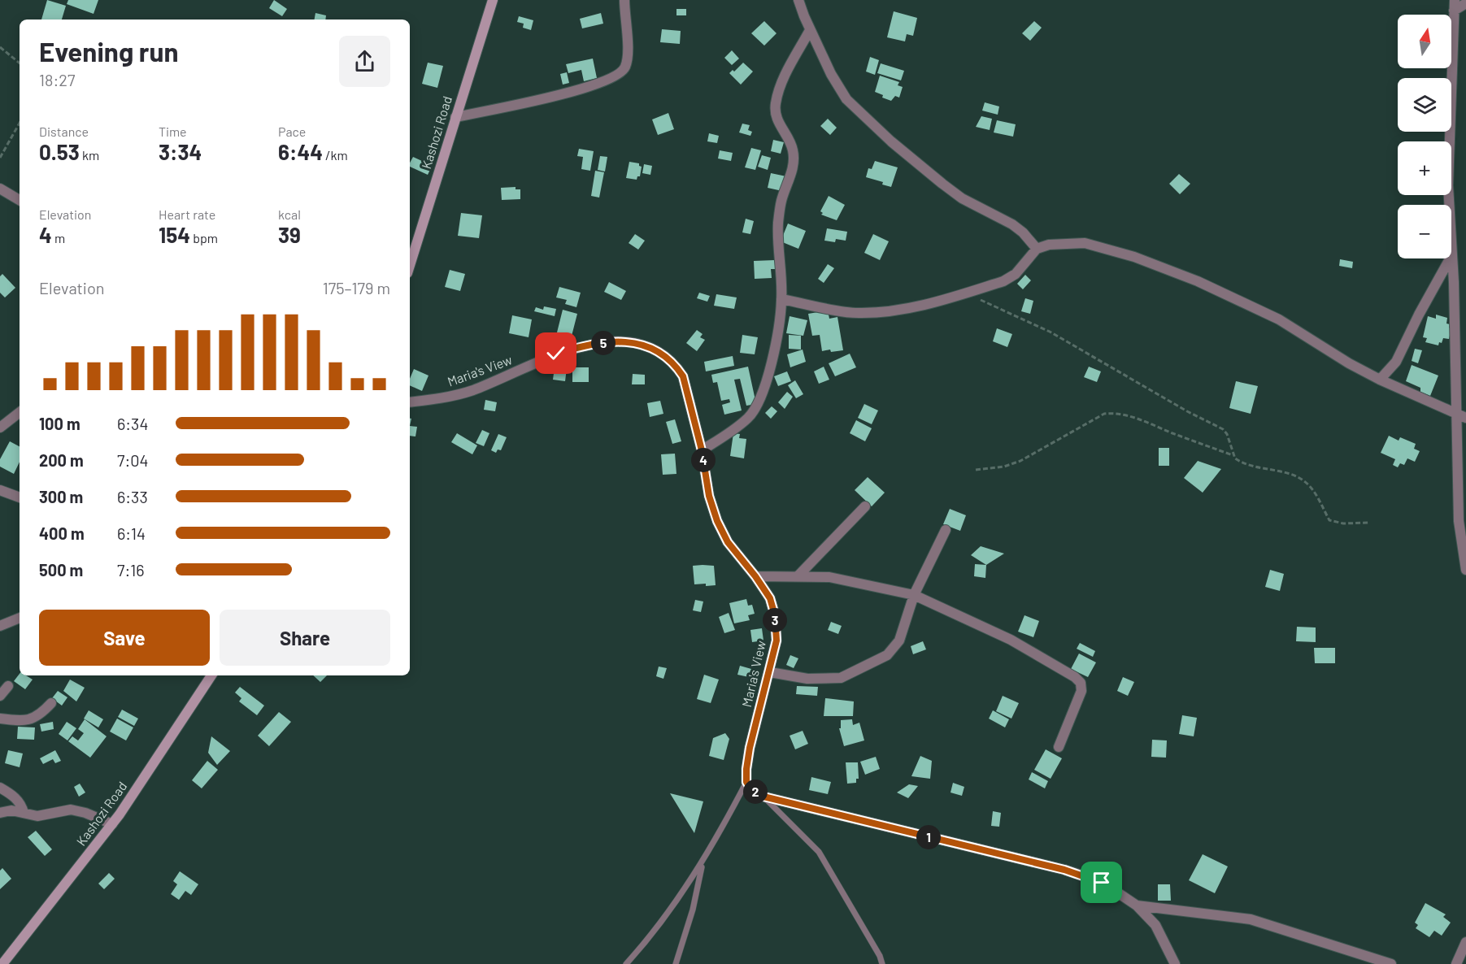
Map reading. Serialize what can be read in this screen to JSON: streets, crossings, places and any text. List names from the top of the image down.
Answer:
{
  "streets": {
    "main road": ["Kashozi Road"],
    "street": ["Maria's View"]
  },
  "north": "top",
  "page": {
    "map_buttons": ["+", "−"],
    "heading": ["Evening run", "18:27"],
    "stats": [
      ["Distance", "0.53 km"],
      ["Time", "3:34"],
      ["Pace", "6:44 /km"],
      ["Elevation", "4 m"],
      ["Heart rate", "154 bpm"],
      ["kcal", "39"]
    ],
    "chart": ["Elevation", "175–179 m"],
    "pins": [
      "5",
      "4",
      "3",
      "2",
      "1"
    ],
    "list": [
      {
        "name": "100 m",
        "note": "6:34"
      },
      {
        "name": "200 m",
        "note": "7:04"
      },
      {
        "name": "300 m",
        "note": "6:33"
      },
      {
        "name": "400 m",
        "note": "6:14"
      },
      {
        "name": "500 m",
        "note": "7:16"
      }
    ],
    "buttons": ["Save", "Share"]
  }
}
